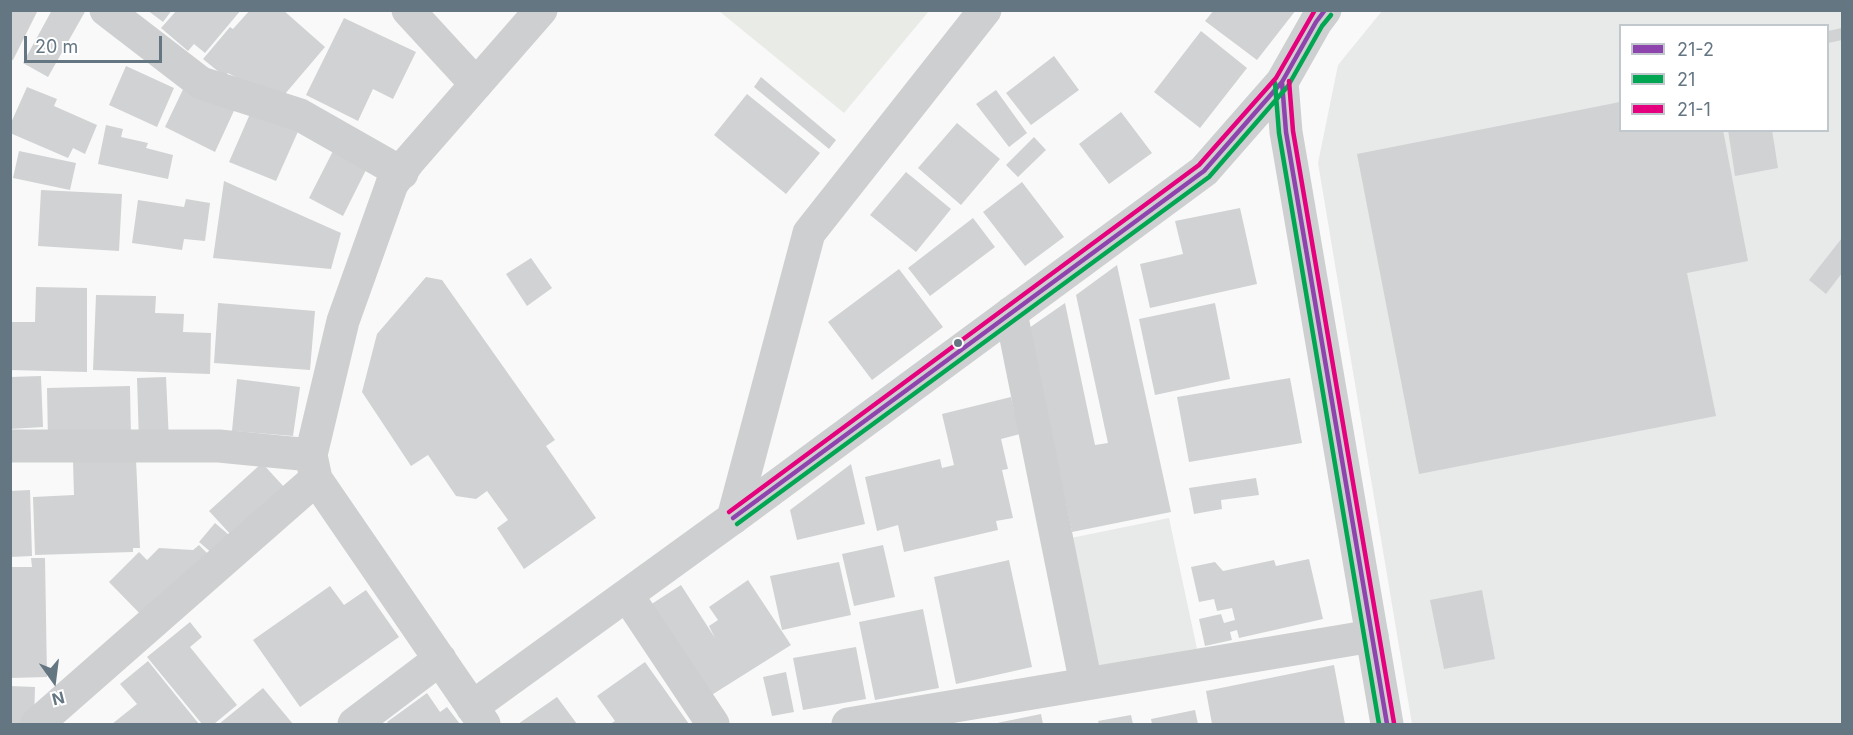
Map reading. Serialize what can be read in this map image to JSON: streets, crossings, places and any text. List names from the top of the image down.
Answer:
{
  "lines": ["transit line 21-2", "transit line 21-1", "transit line 21"],
  "legend": ["21-2", "21", "21-1"],
  "scale_bar": "20 m",
  "north": "bottom"
}
